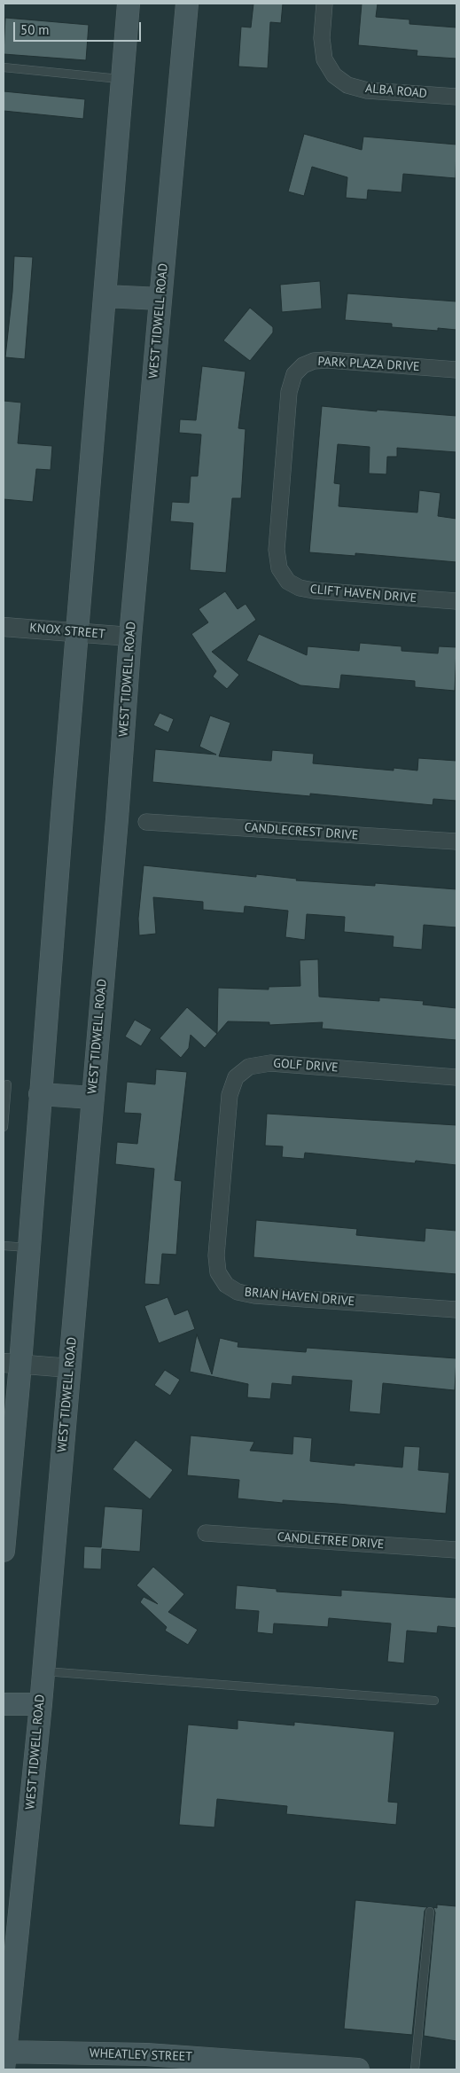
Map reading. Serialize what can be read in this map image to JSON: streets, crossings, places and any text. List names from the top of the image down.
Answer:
{
  "streets": {
    "main road": ["WEST TIDWELL ROAD", "WHEATLEY STREET"],
    "street": [
      "ALBA ROAD",
      "PARK PLAZA DRIVE",
      "CLIFT HAVEN DRIVE",
      "KNOX STREET",
      "CANDLECREST DRIVE",
      "GOLF DRIVE",
      "BRIAN HAVEN DRIVE",
      "CANDLETREE DRIVE"
    ]
  },
  "crossings": [
    ["WEST TIDWELL ROAD", "KNOX STREET"],
    ["WEST TIDWELL ROAD", "WHEATLEY STREET"],
    ["PARK PLAZA DRIVE", "CLIFT HAVEN DRIVE"],
    ["GOLF DRIVE", "BRIAN HAVEN DRIVE"]
  ],
  "scale_bar": "50 m"
}
